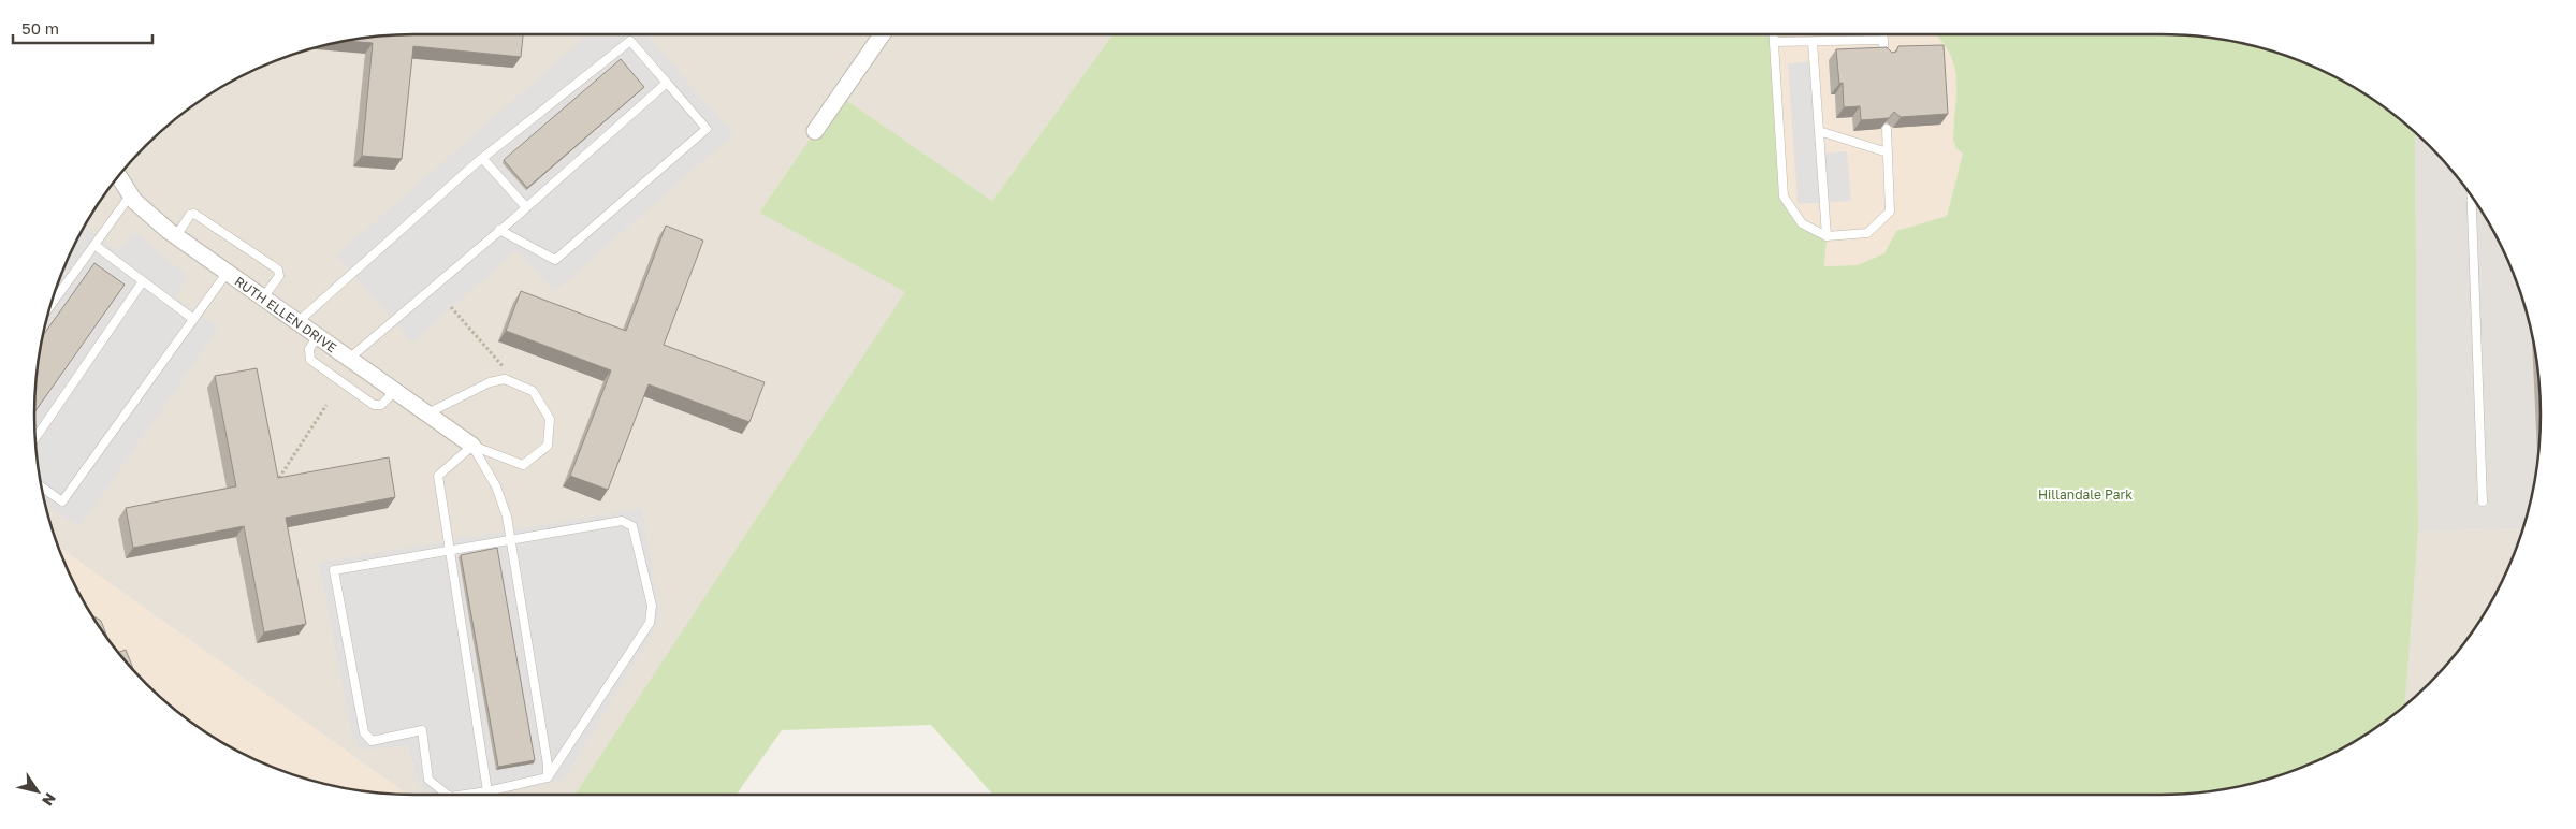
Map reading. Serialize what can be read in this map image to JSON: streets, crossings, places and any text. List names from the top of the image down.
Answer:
{
  "streets": {
    "street": ["RUTH ELLEN DRIVE"]
  },
  "parks": ["Hillandale Park"],
  "scale_bar": "50 m",
  "north": "bottom right"
}
